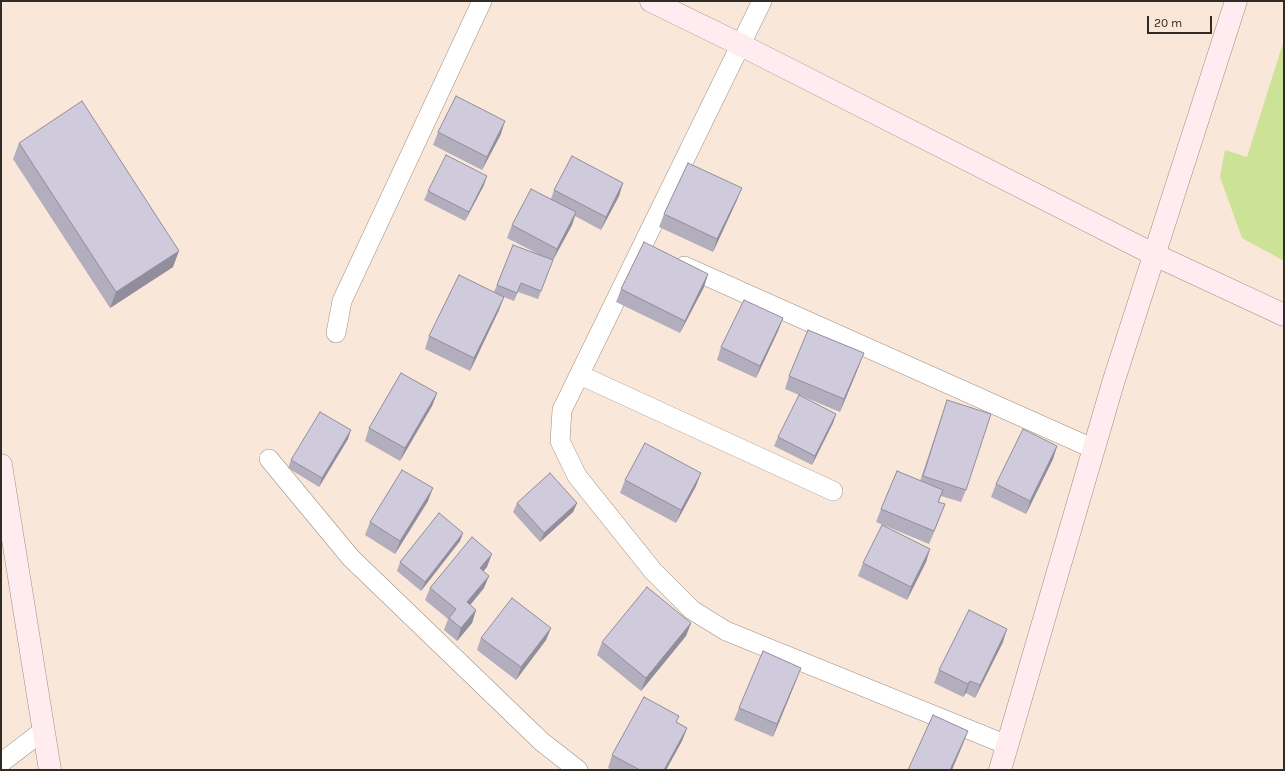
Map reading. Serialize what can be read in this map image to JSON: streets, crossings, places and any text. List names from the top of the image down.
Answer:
{
  "scale_bar": "20 m"
}
